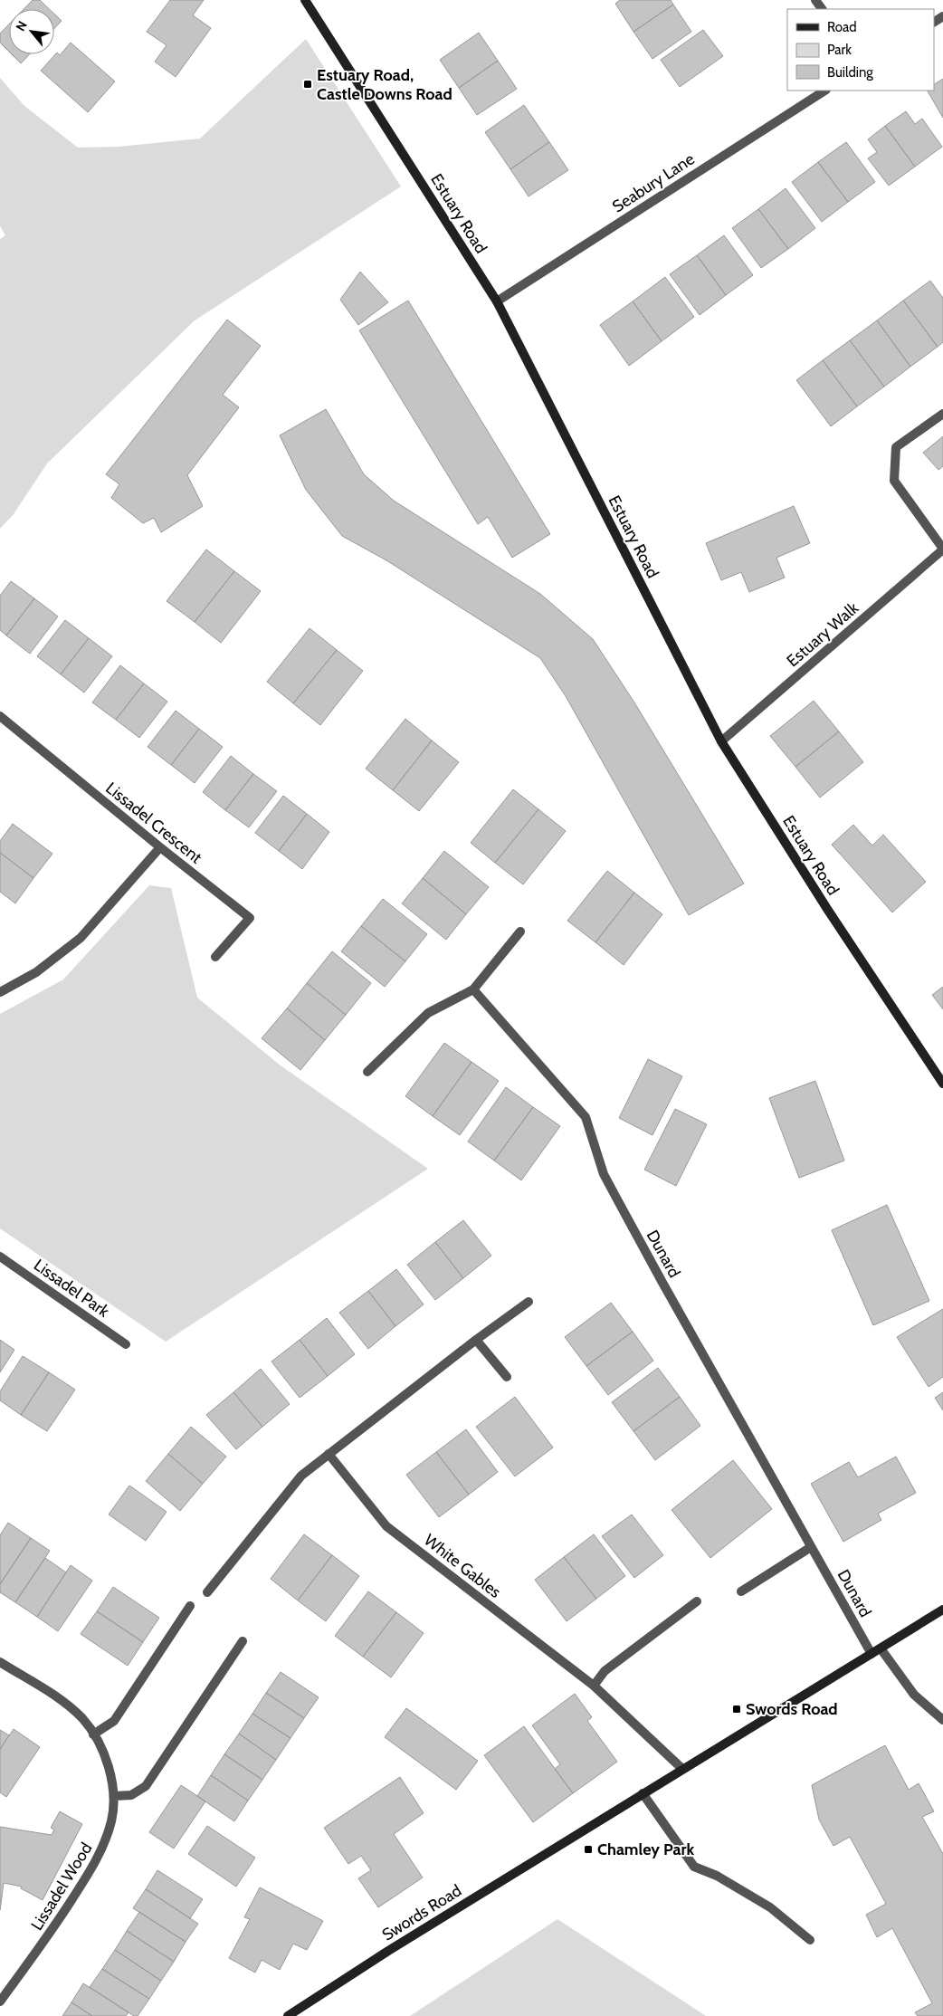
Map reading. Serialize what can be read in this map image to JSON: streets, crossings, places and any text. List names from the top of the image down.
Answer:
{
  "streets": {
    "street": [
      "Seabury Lane",
      "Estuary Road",
      "Estuary Walk",
      "Lissadel Crescent",
      "Dunard",
      "Lissadel Park",
      "White Gables",
      "Lissadel Wood",
      "Swords Road"
    ]
  },
  "crossings": [
    ["Seabury Lane", "Estuary Road"],
    ["Estuary Road", "Estuary Walk"],
    ["Dunard", "Swords Road"],
    ["White Gables", "Swords Road"]
  ],
  "places": {
    "transit": ["Estuary Road, Castle Downs Road", "Swords Road", "Chamley Park"]
  },
  "legend": ["Road", "Park", "Building"],
  "north": "top left"
}
